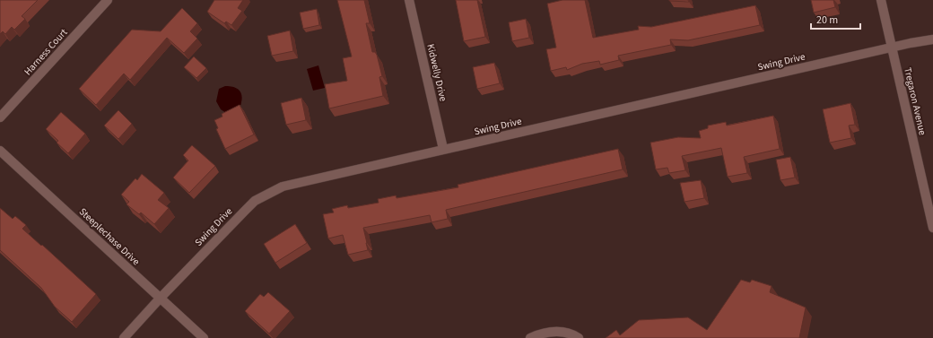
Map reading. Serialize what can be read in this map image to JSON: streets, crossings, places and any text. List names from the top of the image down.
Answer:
{
  "streets": {
    "street": [
      "Harness Court",
      "Swing Drive",
      "Kidwelly Drive",
      "Tregaron Avenue",
      "Steeplechase Drive"
    ]
  },
  "crossings": [
    ["Swing Drive", "Kidwelly Drive"],
    ["Swing Drive", "Tregaron Avenue"],
    ["Swing Drive", "Steeplechase Drive"]
  ],
  "scale_bar": "20 m"
}
